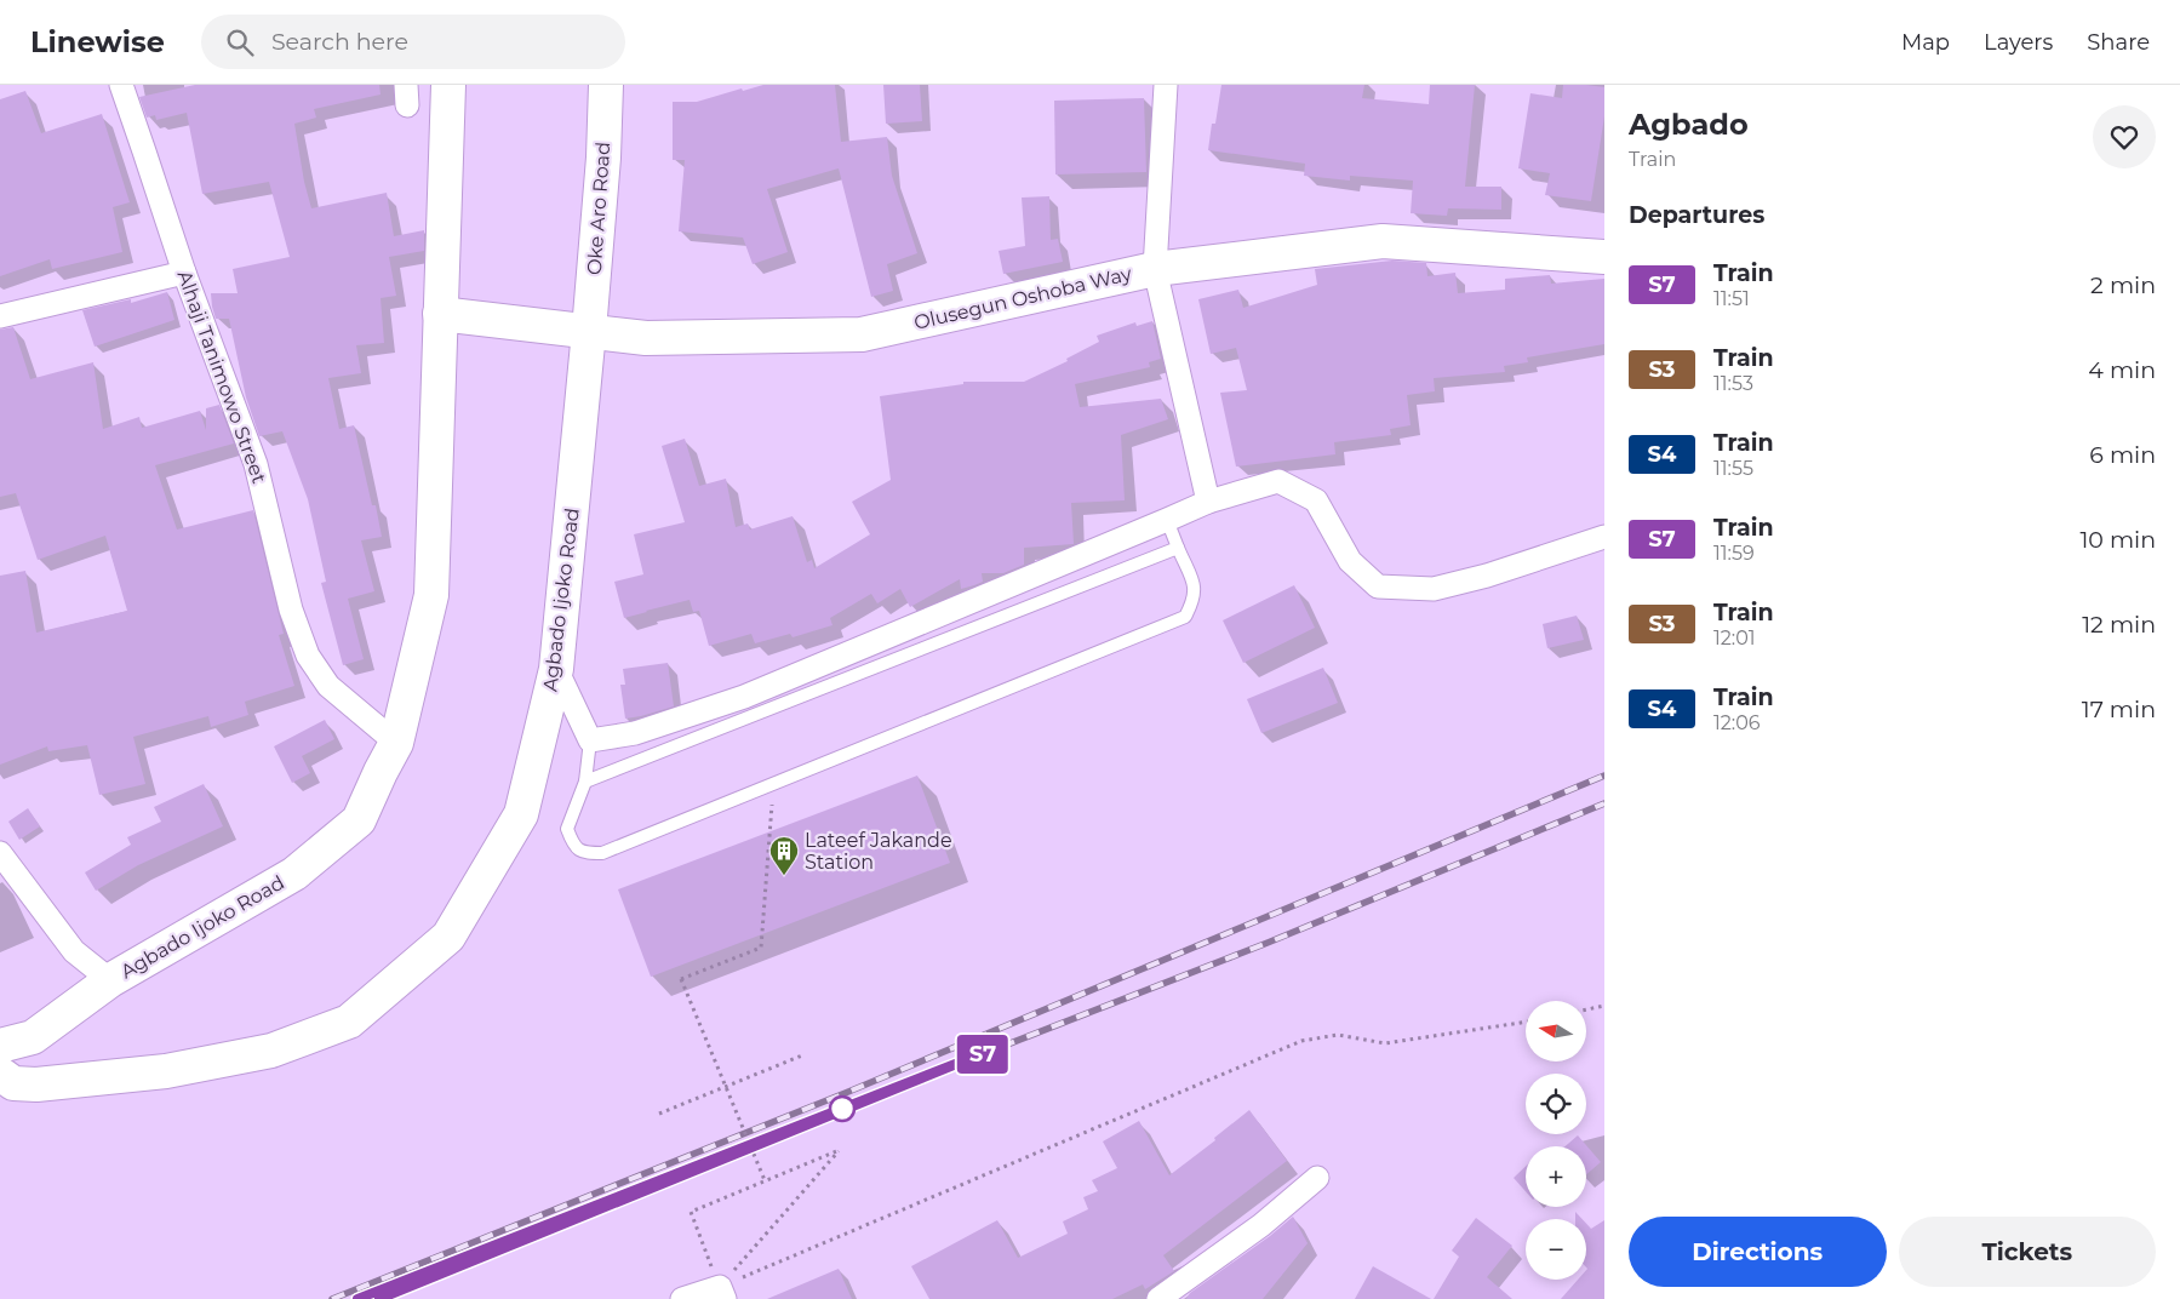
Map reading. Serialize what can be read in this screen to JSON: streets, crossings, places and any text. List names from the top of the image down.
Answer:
{
  "streets": {
    "main road": ["Oke Aro Road", "Olusegun Oshoba Way", "Agbado Ijoko Road"],
    "street": ["Alhaji Tanimowo Street"]
  },
  "crossings": [
    ["Oke Aro Road", "Olusegun Oshoba Way"],
    ["Oke Aro Road", "Agbado Ijoko Road"],
    ["Olusegun Oshoba Way", "Agbado Ijoko Road"],
    ["Alhaji Tanimowo Street", "Agbado Ijoko Road"]
  ],
  "places": {
    "building": ["Lateef Jakande Station"]
  },
  "north": "left",
  "page": {
    "header": "Linewise",
    "search": "Search here",
    "nav": ["Map", "Layers", "Share"],
    "on_map": "S7",
    "heading": [
      ["Agbado", "Train"],
      "Departures"
    ],
    "list": [
      {
        "mark": "S7",
        "name": "Train",
        "note": "11:51",
        "value": "2 min"
      },
      {
        "mark": "S3",
        "name": "Train",
        "note": "11:53",
        "value": "4 min"
      },
      {
        "mark": "S4",
        "name": "Train",
        "note": "11:55",
        "value": "6 min"
      },
      {
        "mark": "S7",
        "name": "Train",
        "note": "11:59",
        "value": "10 min"
      },
      {
        "mark": "S3",
        "name": "Train",
        "note": "12:01",
        "value": "12 min"
      },
      {
        "mark": "S4",
        "name": "Train",
        "note": "12:06",
        "value": "17 min"
      }
    ],
    "map_buttons": ["+", "−"],
    "buttons": ["Directions", "Tickets"]
  }
}
